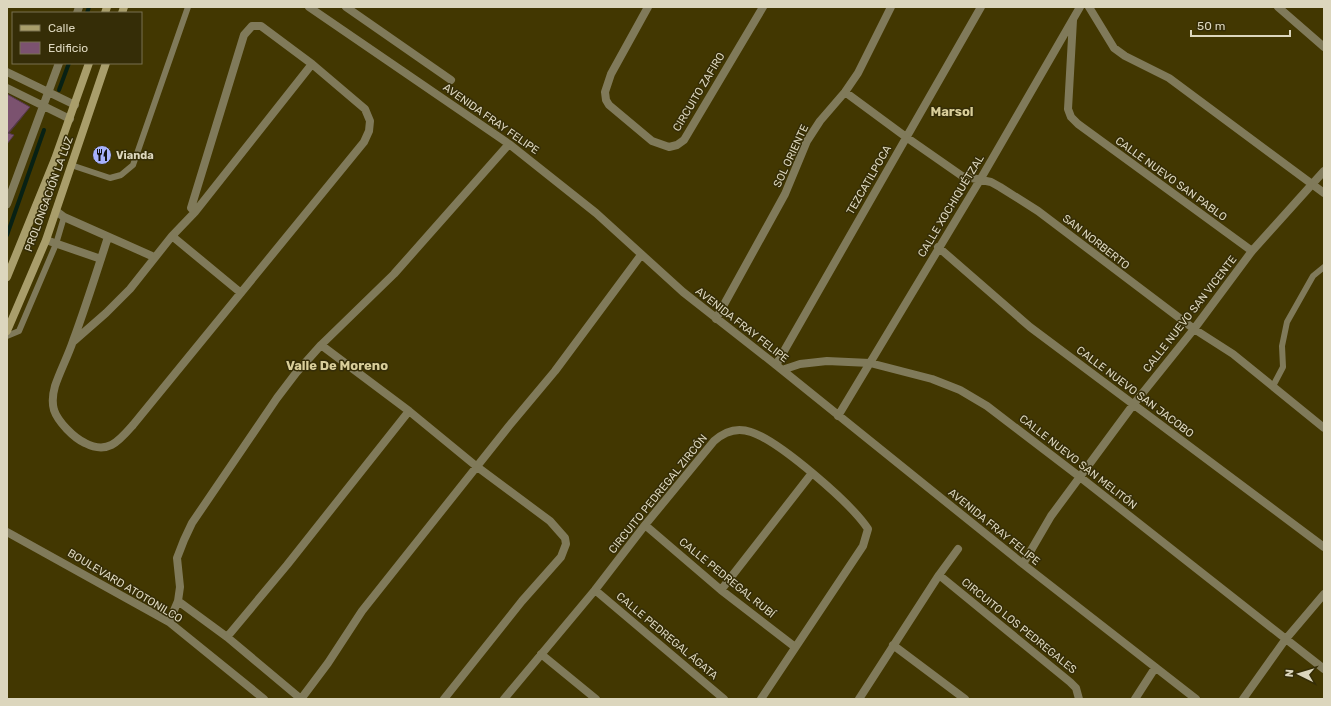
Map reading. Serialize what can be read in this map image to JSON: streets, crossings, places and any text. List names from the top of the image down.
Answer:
{
  "streets": {
    "main road": ["PROLONGACIÓN LA LUZ"],
    "street": [
      "CIRCUITO ZAFIRO",
      "AVENIDA FRAY FELIPE",
      "SOL ORIENTE",
      "CALLE NUEVO SAN PABLO",
      "TEZCATILPOCA",
      "CALLE XOCHIQUÉTZAL",
      "SAN NORBERTO",
      "CALLE NUEVO SAN VICENTE",
      "CALLE NUEVO SAN JACOBO",
      "CALLE NUEVO SAN MELITÓN",
      "CIRCUITO PEDREGAL ZIRCÓN",
      "CALLE PEDREGAL RUBÍ",
      "BOULEVARD ATOTONILCO",
      "CIRCUITO LOS PEDREGALES",
      "CALLE PEDREGAL ÁGATA"
    ]
  },
  "crossings": [
    ["AVENIDA FRAY FELIPE", "SOL ORIENTE"],
    ["AVENIDA FRAY FELIPE", "TEZCATILPOCA"],
    ["AVENIDA FRAY FELIPE", "CALLE XOCHIQUÉTZAL"],
    ["AVENIDA FRAY FELIPE", "CALLE NUEVO SAN VICENTE"],
    ["AVENIDA FRAY FELIPE", "CALLE NUEVO SAN MELITÓN"],
    ["SOL ORIENTE", "SAN NORBERTO"],
    ["CALLE NUEVO SAN PABLO", "CALLE XOCHIQUÉTZAL"],
    ["CALLE NUEVO SAN PABLO", "CALLE NUEVO SAN VICENTE"],
    ["TEZCATILPOCA", "SAN NORBERTO"],
    ["TEZCATILPOCA", "CALLE NUEVO SAN MELITÓN"],
    ["CALLE XOCHIQUÉTZAL", "SAN NORBERTO"],
    ["CALLE XOCHIQUÉTZAL", "CALLE NUEVO SAN JACOBO"],
    ["CALLE XOCHIQUÉTZAL", "CALLE NUEVO SAN MELITÓN"],
    ["SAN NORBERTO", "CALLE NUEVO SAN VICENTE"],
    ["CALLE NUEVO SAN VICENTE", "CALLE NUEVO SAN JACOBO"],
    ["CALLE NUEVO SAN VICENTE", "CALLE NUEVO SAN MELITÓN"],
    ["CIRCUITO PEDREGAL ZIRCÓN", "CALLE PEDREGAL RUBÍ"],
    ["CIRCUITO PEDREGAL ZIRCÓN", "CALLE PEDREGAL ÁGATA"]
  ],
  "districts": ["Marsol", "Valle De Moreno"],
  "places": {
    "restaurant": ["Vianda"]
  },
  "legend": ["Calle", "Edificio"],
  "scale_bar": "50 m",
  "north": "left"
}
